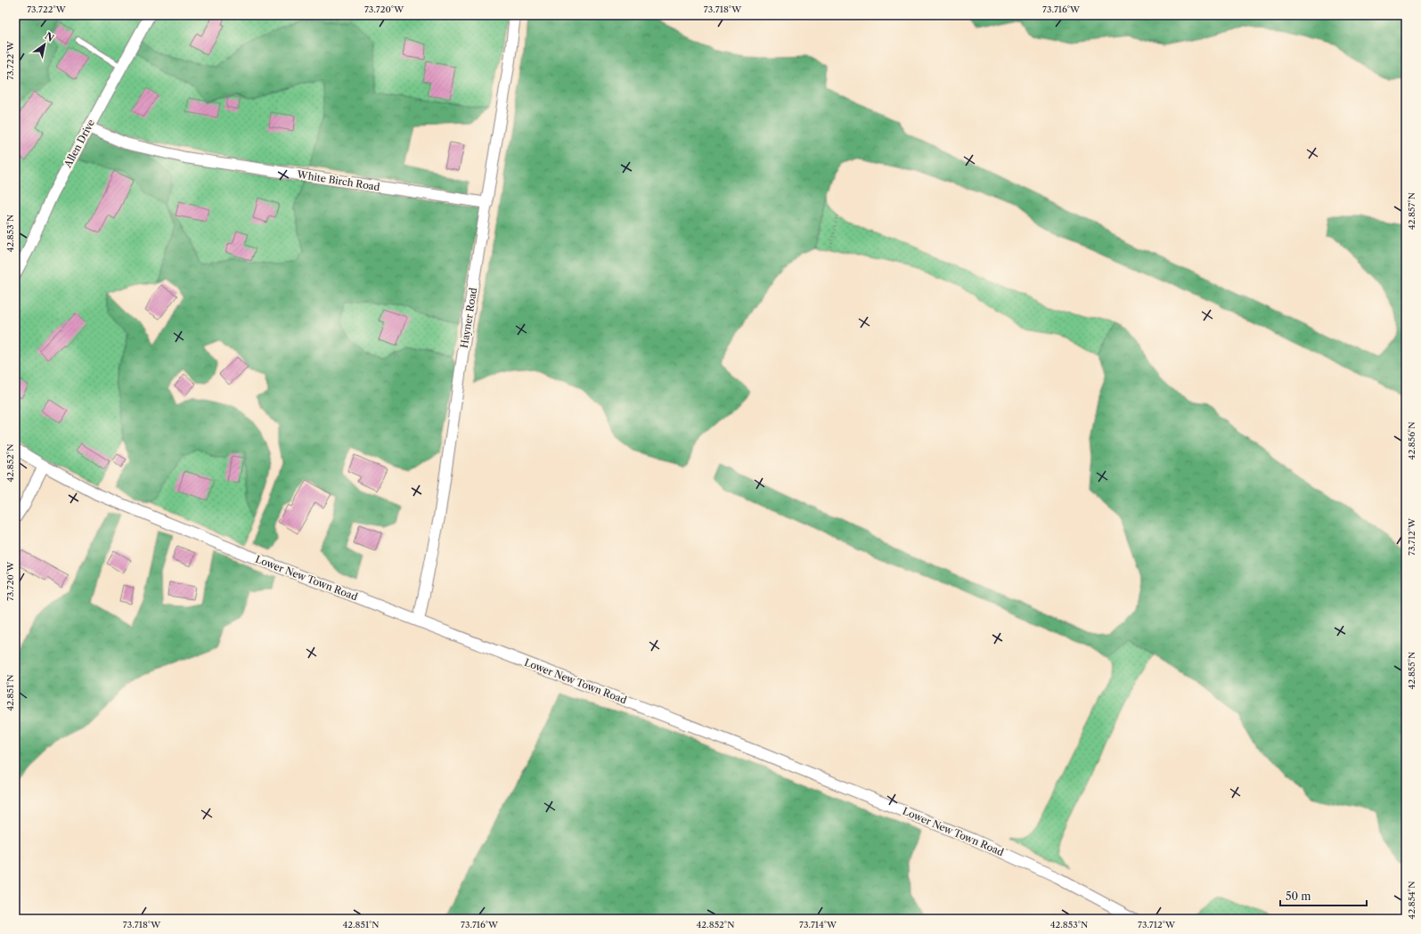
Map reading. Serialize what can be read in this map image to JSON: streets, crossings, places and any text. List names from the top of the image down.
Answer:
{
  "streets": {
    "street": [
      "Allen Drive",
      "White Birch Road",
      "Hayner Road",
      "Lower New Town Road"
    ]
  },
  "crossings": [
    ["Allen Drive", "White Birch Road"],
    ["White Birch Road", "Hayner Road"],
    ["Hayner Road", "Lower New Town Road"]
  ],
  "scale_bar": "50 m",
  "north": "top right",
  "coordinates": [
    "73.722°W",
    "73.720°W",
    "73.718°W",
    "73.716°W",
    "42.857°N",
    "42.853°N",
    "42.856°N",
    "42.852°N",
    "73.712°W",
    "42.855°N",
    "42.851°N",
    "42.854°N",
    "73.714°W"
  ]
}
